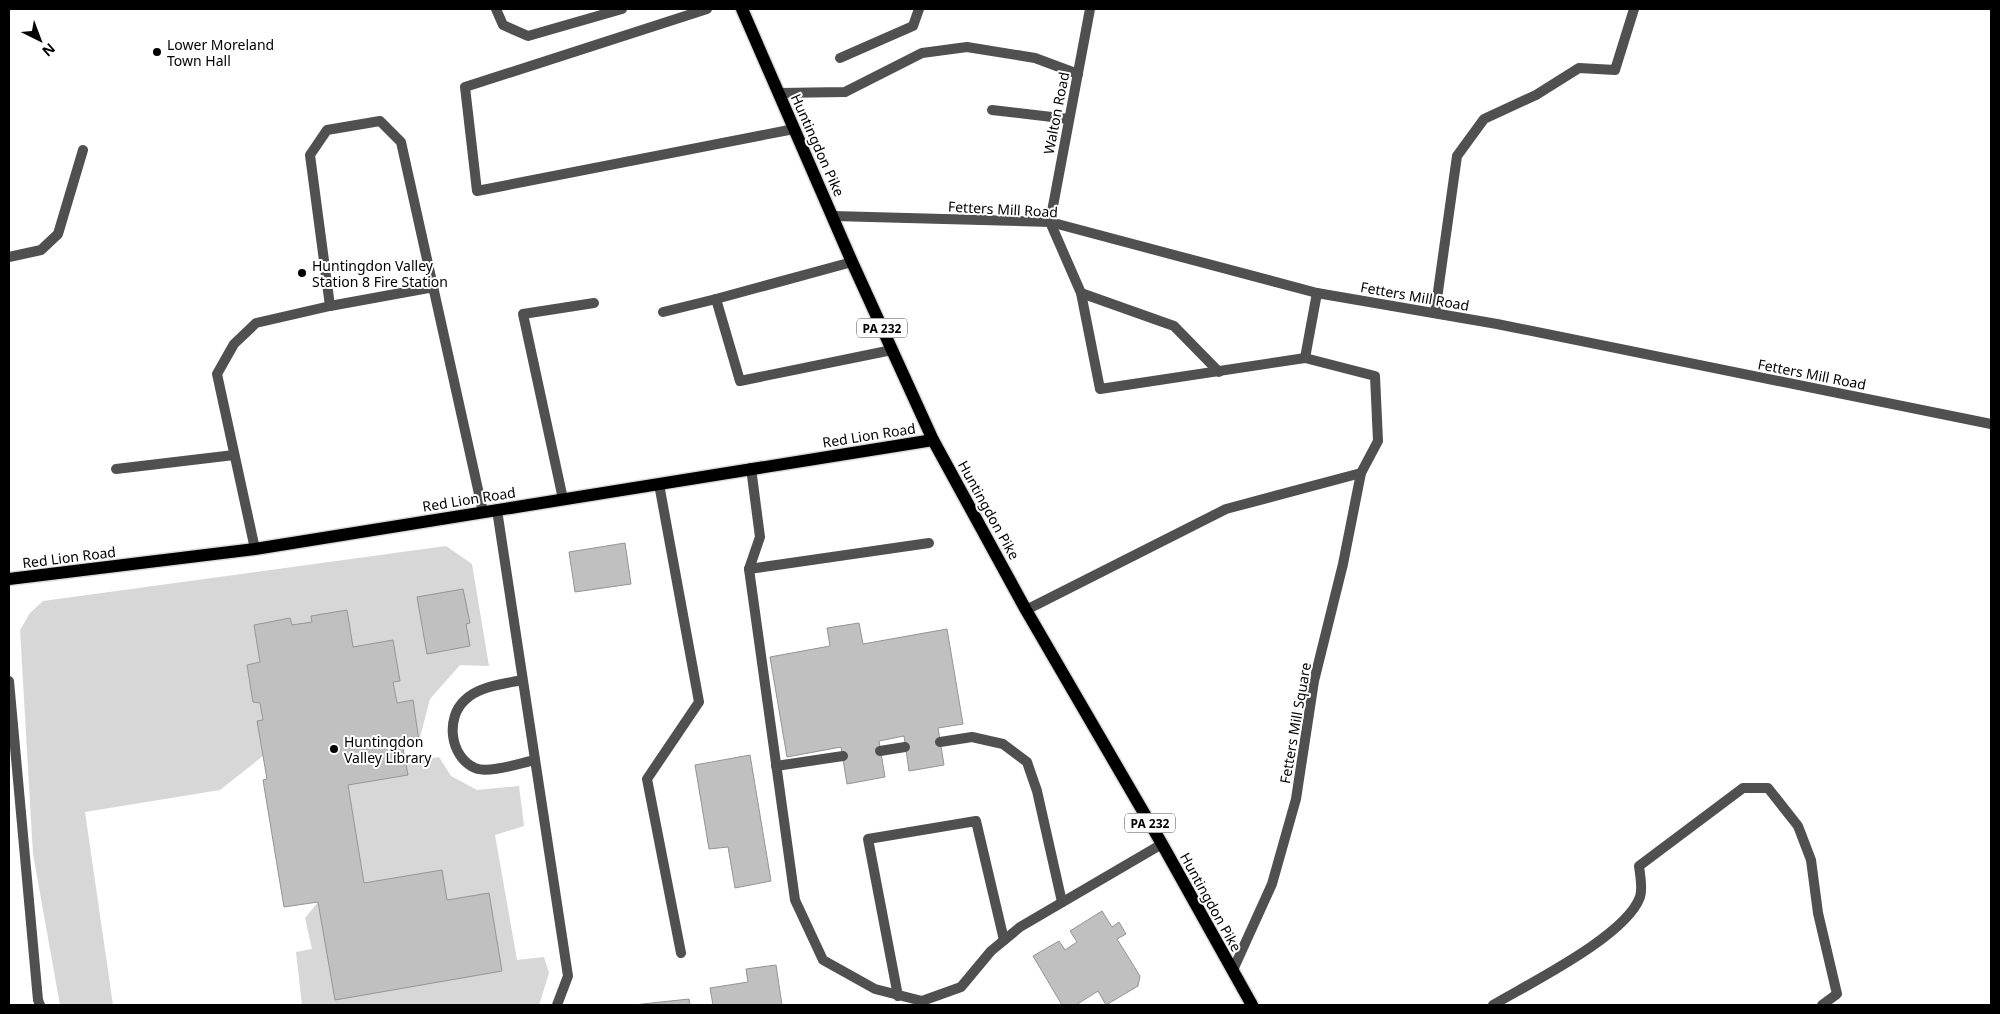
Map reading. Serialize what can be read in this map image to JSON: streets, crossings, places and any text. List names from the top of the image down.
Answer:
{
  "streets": {
    "main road": ["Huntingdon Pike", "PA 232", "Red Lion Road"],
    "street": ["Walton Road", "Fetters Mill Road", "Fetters Mill Square"]
  },
  "crossings": [
    ["Walton Road", "Fetters Mill Road"],
    ["Huntingdon Pike", "Fetters Mill Road"],
    ["Huntingdon Pike", "Red Lion Road"],
    ["Huntingdon Pike", "Fetters Mill Square"]
  ],
  "places": ["Lower Moreland Town Hall", "Huntingdon Valley Station 8 Fire Station", "Huntingdon Valley Library"],
  "north": "bottom right"
}
